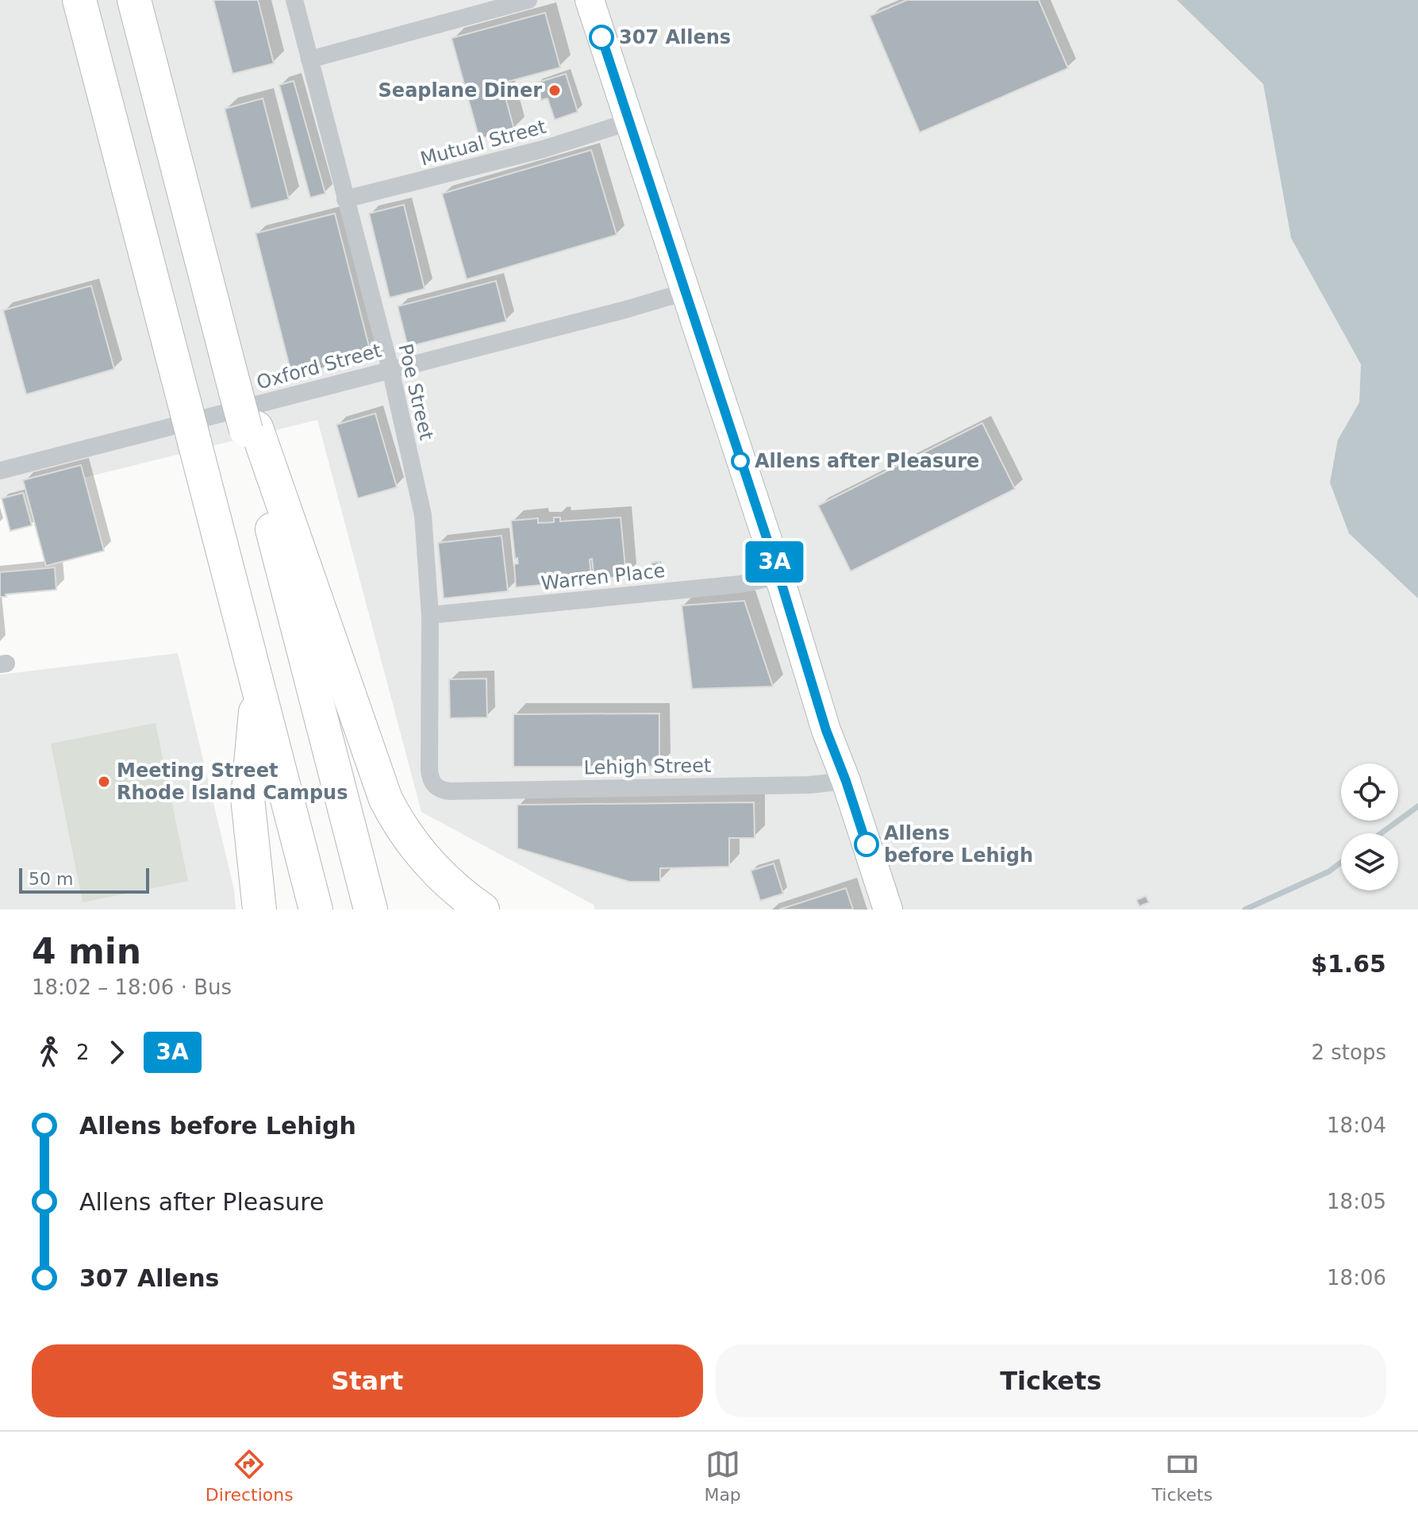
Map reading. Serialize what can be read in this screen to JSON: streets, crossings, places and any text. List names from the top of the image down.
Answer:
{
  "streets": {
    "street": [
      "Mutual Street",
      "Oxford Street",
      "Poe Street",
      "Warren Place",
      "Lehigh Street"
    ]
  },
  "crossings": [
    ["Mutual Street", "Poe Street"],
    ["Oxford Street", "Poe Street"],
    ["Poe Street", "Warren Place"],
    ["Poe Street", "Lehigh Street"]
  ],
  "places": [
    "307 Allens",
    "Seaplane Diner",
    "Allens after Pleasure",
    "Meeting Street Rhode Island Campus",
    "Allens before Lehigh"
  ],
  "lines": ["bus line 3A"],
  "scale_bar": "50 m",
  "page": {
    "on_map": "3A",
    "scale": "50 m",
    "heading": ["4 min", "18:02 – 18:06 · Bus", "$1.65"],
    "legs": ["2", "3A", "2 stops"],
    "list": [
      {
        "name": "Allens before Lehigh",
        "value": "18:04"
      },
      {
        "name": "Allens after Pleasure",
        "value": "18:05"
      },
      {
        "name": "307 Allens",
        "value": "18:06"
      }
    ],
    "buttons": ["Start", "Tickets"],
    "tabs": ["Directions", "Map", "Tickets"]
  }
}
